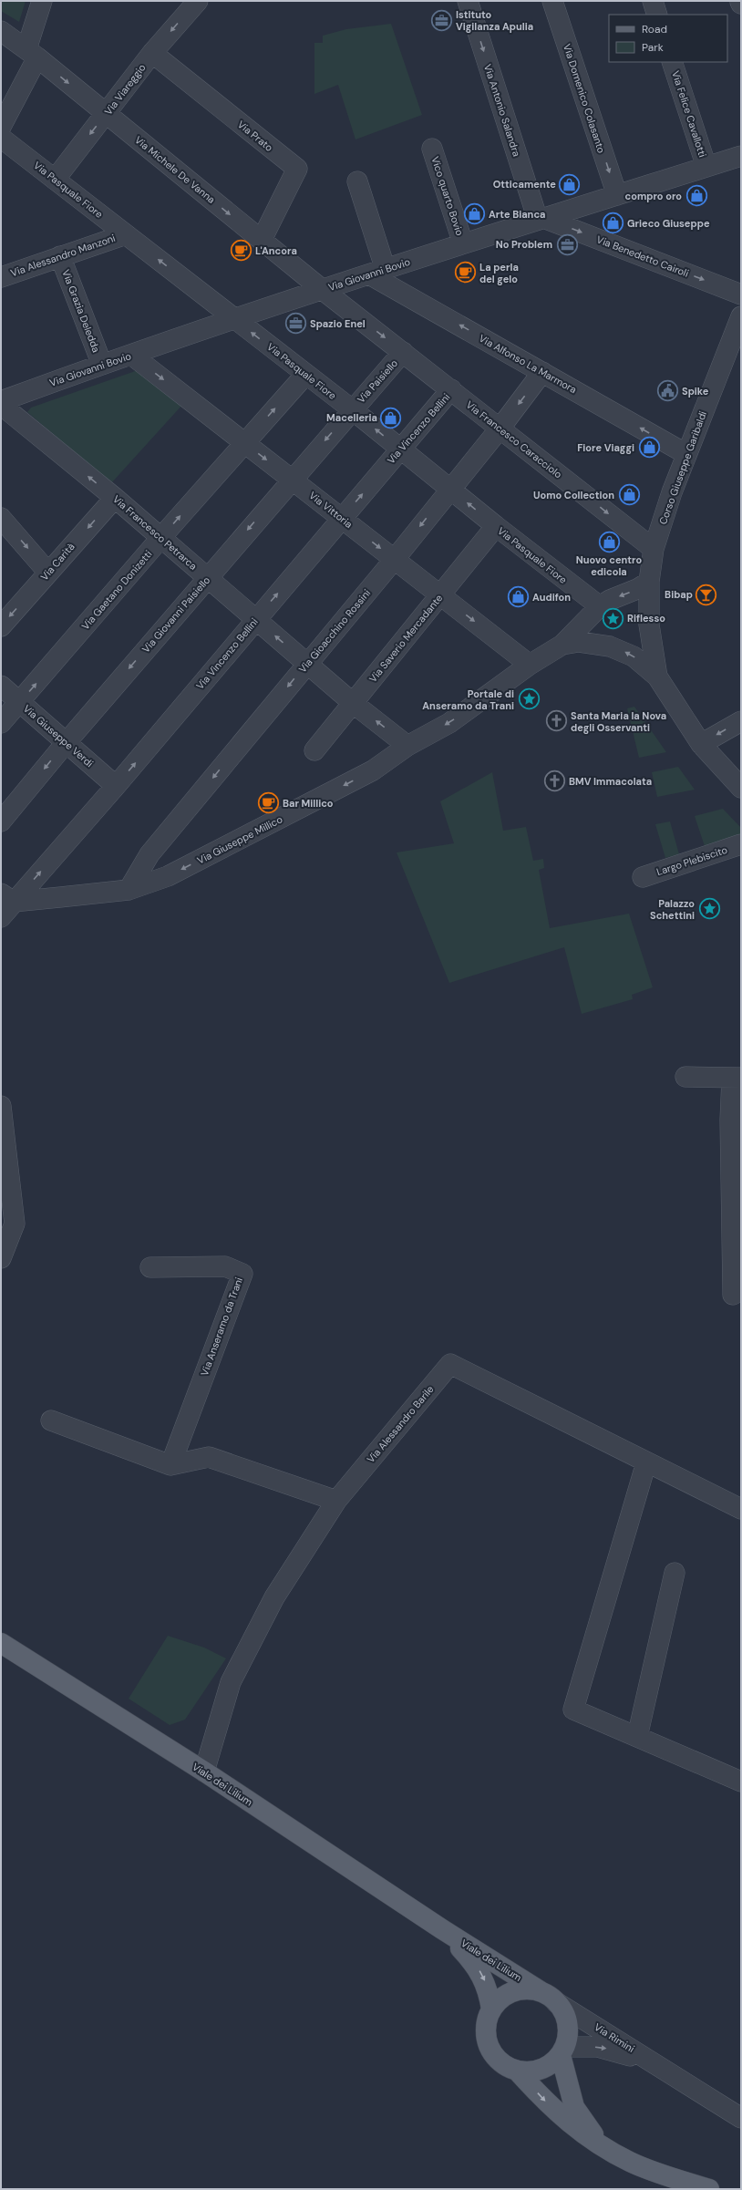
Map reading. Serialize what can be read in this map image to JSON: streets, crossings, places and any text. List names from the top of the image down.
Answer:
{
  "streets": {
    "main road": ["Viale dei Lilium"],
    "street": [
      "Via Viareggio",
      "Via Domenico Colasanto",
      "Via Antonio Salandra",
      "Via Felice Cavallotti",
      "Via Prato",
      "Via Michele De Vanna",
      "Via Pasquale Fiore",
      "Vico quarto Bovio",
      "Via Alessandro Manzoni",
      "Via Benedetto Cairoli",
      "Via Giovanni Bovio",
      "Via Grazia Deledda",
      "Via Alfonso La Marmora",
      "Via Paisiello",
      "Via Vincenzo Bellini",
      "Via Francesco Caracciolo",
      "Corso Giuseppe Garibaldi",
      "Via Vittoria",
      "Via Francesco Petrarca",
      "Via Carità",
      "Via Gaetano Donizetti",
      "Via Giovanni Paisiello",
      "Via Gioacchino Rossini",
      "Via Saverio Mercadante",
      "Via Giuseppe Verdi",
      "Via Giuseppe Millico",
      "Largo Plebiscito",
      "Via Anseramo da Trani",
      "Via Alessandro Barile",
      "Via Rimini"
    ]
  },
  "crossings": [
    ["Via Viareggio", "Via Prato"],
    ["Via Viareggio", "Via Michele De Vanna"],
    ["Via Viareggio", "Via Pasquale Fiore"],
    ["Via Domenico Colasanto", "Via Giovanni Bovio"],
    ["Via Antonio Salandra", "Via Benedetto Cairoli"],
    ["Via Antonio Salandra", "Via Giovanni Bovio"],
    ["Via Felice Cavallotti", "Via Giovanni Bovio"],
    ["Via Prato", "Via Michele De Vanna"],
    ["Via Michele De Vanna", "Via Giovanni Bovio"],
    ["Via Michele De Vanna", "Via Francesco Caracciolo"],
    ["Via Pasquale Fiore", "Via Alessandro Manzoni"],
    ["Via Pasquale Fiore", "Via Giovanni Bovio"],
    ["Via Pasquale Fiore", "Via Paisiello"],
    ["Via Pasquale Fiore", "Via Vincenzo Bellini"],
    ["Via Pasquale Fiore", "Via Gaetano Donizetti"],
    ["Via Pasquale Fiore", "Via Giovanni Paisiello"],
    ["Via Pasquale Fiore", "Via Gioacchino Rossini"],
    ["Via Pasquale Fiore", "Via Saverio Mercadante"],
    ["Vico quarto Bovio", "Via Giovanni Bovio"],
    ["Via Alessandro Manzoni", "Via Grazia Deledda"],
    ["Via Benedetto Cairoli", "Via Giovanni Bovio"],
    ["Via Giovanni Bovio", "Via Grazia Deledda"],
    ["Via Giovanni Bovio", "Via Alfonso La Marmora"],
    ["Via Giovanni Bovio", "Via Francesco Caracciolo"],
    ["Via Giovanni Bovio", "Via Vittoria"],
    ["Via Alfonso La Marmora", "Corso Giuseppe Garibaldi"],
    ["Via Alfonso La Marmora", "Via Gioacchino Rossini"],
    ["Via Paisiello", "Via Francesco Caracciolo"],
    ["Via Paisiello", "Via Giovanni Paisiello"],
    ["Via Vincenzo Bellini", "Via Francesco Caracciolo"],
    ["Via Vincenzo Bellini", "Via Vittoria"],
    ["Via Vincenzo Bellini", "Via Francesco Petrarca"],
    ["Via Vincenzo Bellini", "Via Giuseppe Verdi"],
    ["Via Vincenzo Bellini", "Via Giuseppe Millico"],
    ["Via Francesco Caracciolo", "Corso Giuseppe Garibaldi"],
    ["Via Francesco Caracciolo", "Via Gioacchino Rossini"],
    ["Via Vittoria", "Via Gaetano Donizetti"],
    ["Via Vittoria", "Via Giovanni Paisiello"],
    ["Via Vittoria", "Via Gioacchino Rossini"],
    ["Via Vittoria", "Via Saverio Mercadante"],
    ["Via Vittoria", "Via Giuseppe Millico"],
    ["Via Francesco Petrarca", "Via Carità"],
    ["Via Francesco Petrarca", "Via Gaetano Donizetti"],
    ["Via Francesco Petrarca", "Via Giovanni Paisiello"],
    ["Via Francesco Petrarca", "Via Gioacchino Rossini"],
    ["Via Francesco Petrarca", "Via Saverio Mercadante"],
    ["Via Francesco Petrarca", "Via Giuseppe Millico"],
    ["Via Gaetano Donizetti", "Via Giuseppe Verdi"],
    ["Via Giovanni Paisiello", "Via Giuseppe Verdi"],
    ["Via Gioacchino Rossini", "Via Giuseppe Millico"],
    ["Via Alessandro Barile", "Viale dei Lilium"],
    ["Viale dei Lilium", "Via Rimini"]
  ],
  "one_way": [
    "Via Domenico Colasanto",
    "Via Michele De Vanna",
    "Via Pasquale Fiore",
    "Via Benedetto Cairoli",
    "Via Alfonso La Marmora",
    "Via Vincenzo Bellini",
    "Via Francesco Caracciolo",
    "Via Vittoria",
    "Via Francesco Petrarca",
    "Via Carità",
    "Via Gaetano Donizetti",
    "Via Giovanni Paisiello",
    "Via Gioacchino Rossini",
    "Via Giuseppe Millico"
  ],
  "places": {
    "office": ["Istituto Vigilanza Apulia", "No Problem", "Spazio Enel"],
    "shop": [
      "Otticamente",
      "compro oro",
      "Arte Bianca",
      "Grieco Giuseppe",
      "Macelleria",
      "Fiore Viaggi",
      "Uomo Collection",
      "Nuovo centro edicola",
      "Audifon"
    ],
    "cafe": ["L'Ancora", "La perla del gelo", "Bar Millico"],
    "public building": ["Spike"],
    "bar": ["Bibap"],
    "place": ["Riflesso", "Portale di Anseramo da Trani", "Palazzo Schettini"],
    "church": ["Santa Maria la Nova degli Osservanti", "BMV Immacolata"]
  },
  "legend": ["Road", "Park"]
}
